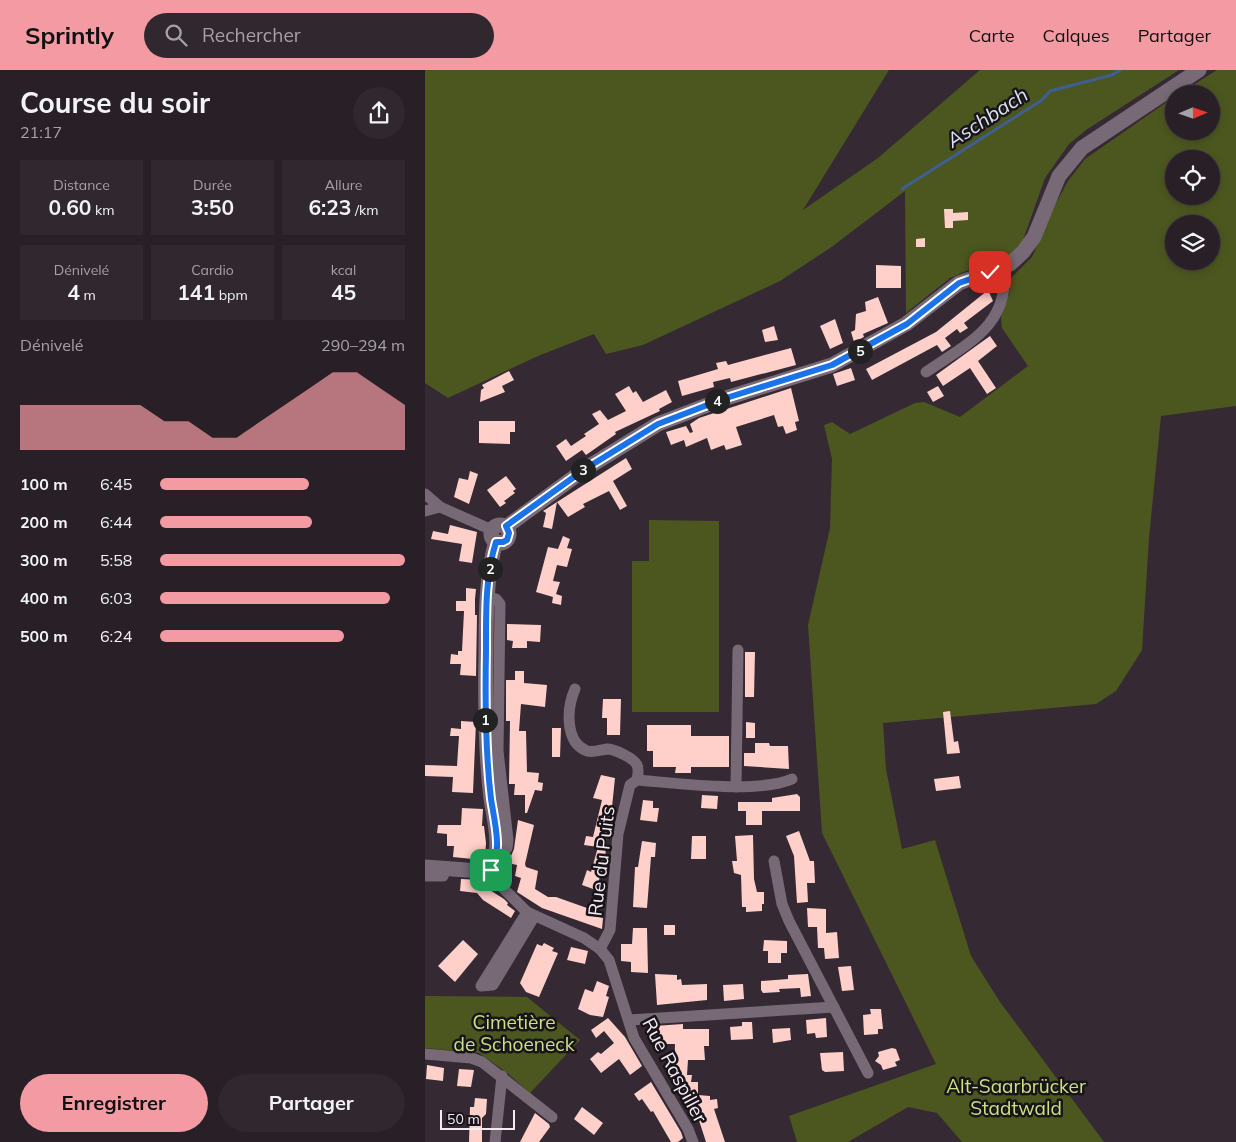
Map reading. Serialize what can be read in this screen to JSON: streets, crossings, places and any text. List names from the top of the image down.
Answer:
{
  "streets": {
    "street": ["Rue du Puits", "Rue Raspiller"]
  },
  "crossings": [
    ["Rue du Puits", "Rue Raspiller"]
  ],
  "water": ["Aschbach"],
  "parks": ["Cimetière de Schoeneck", "Alt-Saarbrücker Stadtwald"],
  "scale_bar": "50 m",
  "north": "right",
  "page": {
    "header": "Sprintly",
    "search": "Rechercher",
    "nav": ["Carte", "Calques", "Partager"],
    "heading": ["Course du soir", "21:17"],
    "stats": [
      ["Distance", "0.60 km"],
      ["Durée", "3:50"],
      ["Allure", "6:23 /km"],
      ["Dénivelé", "4 m"],
      ["Cardio", "141 bpm"],
      ["kcal", "45"]
    ],
    "chart": ["Dénivelé", "290–294 m"],
    "pins": [
      "5",
      "4",
      "3",
      "2",
      "1"
    ],
    "list": [
      {
        "name": "100 m",
        "note": "6:45"
      },
      {
        "name": "200 m",
        "note": "6:44"
      },
      {
        "name": "300 m",
        "note": "5:58"
      },
      {
        "name": "400 m",
        "note": "6:03"
      },
      {
        "name": "500 m",
        "note": "6:24"
      }
    ],
    "buttons": ["Enregistrer", "Partager"],
    "scale": "50 m"
  }
}
